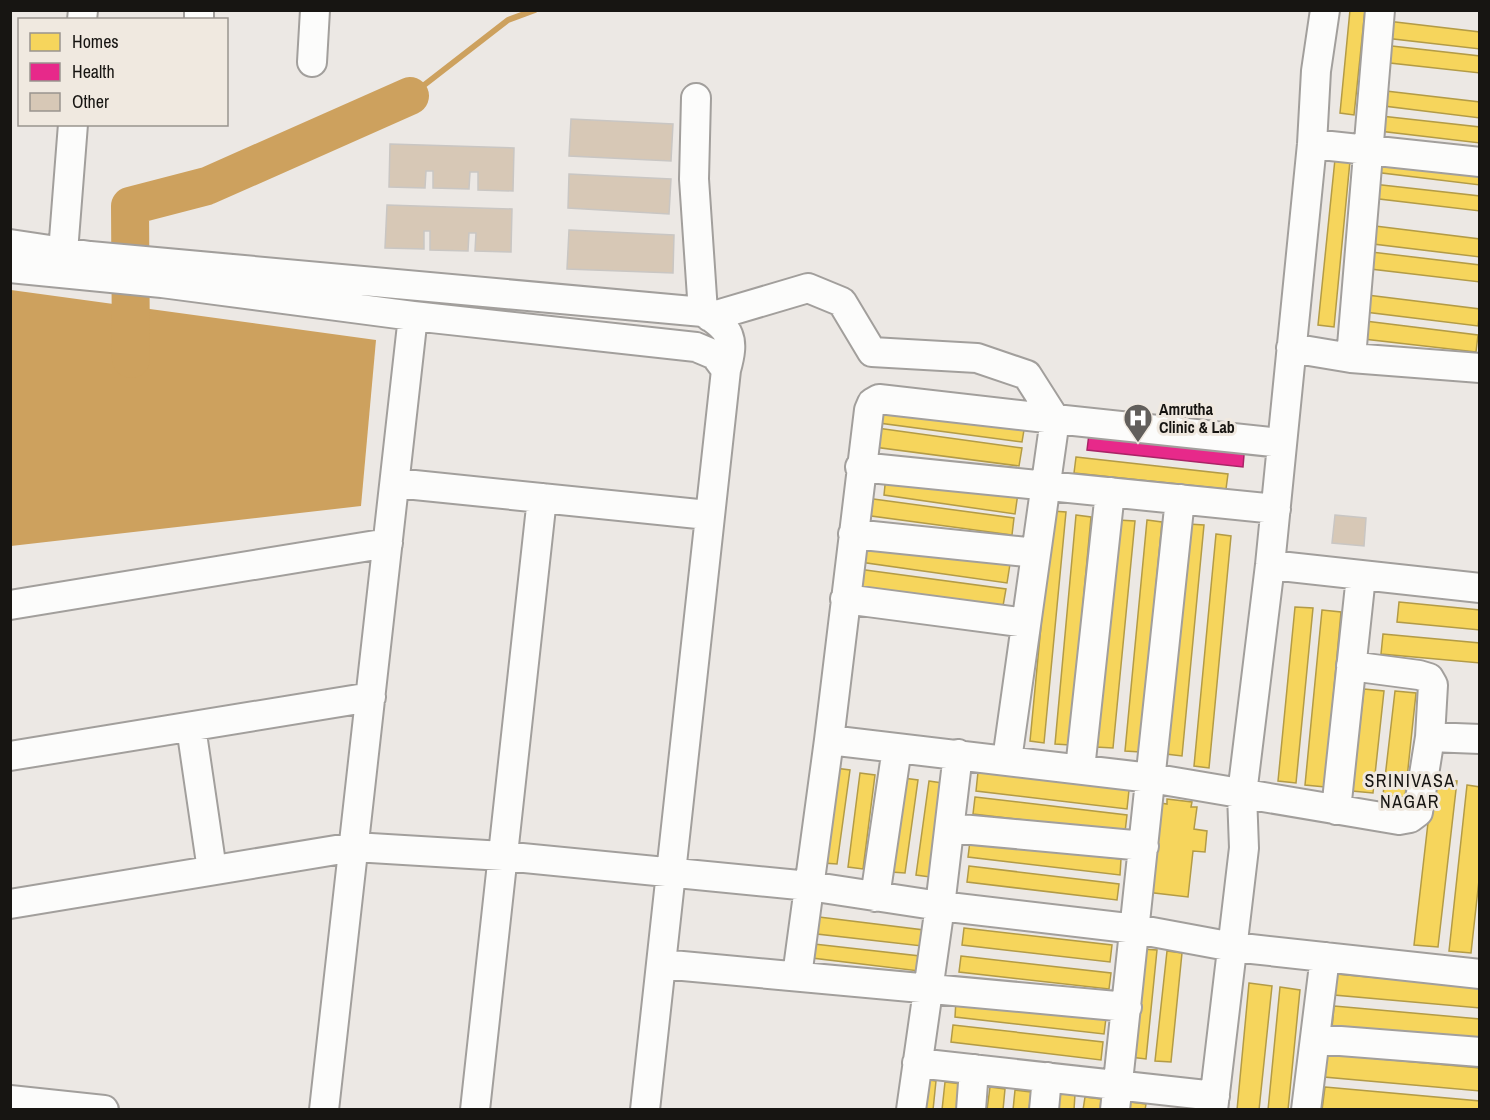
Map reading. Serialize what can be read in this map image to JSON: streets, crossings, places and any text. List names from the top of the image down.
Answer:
{
  "districts": ["SRINIVASA NAGAR"],
  "places": {
    "hospital": ["Amrutha Clinic & Lab"]
  },
  "legend": ["Homes", "Health", "Other"]
}
